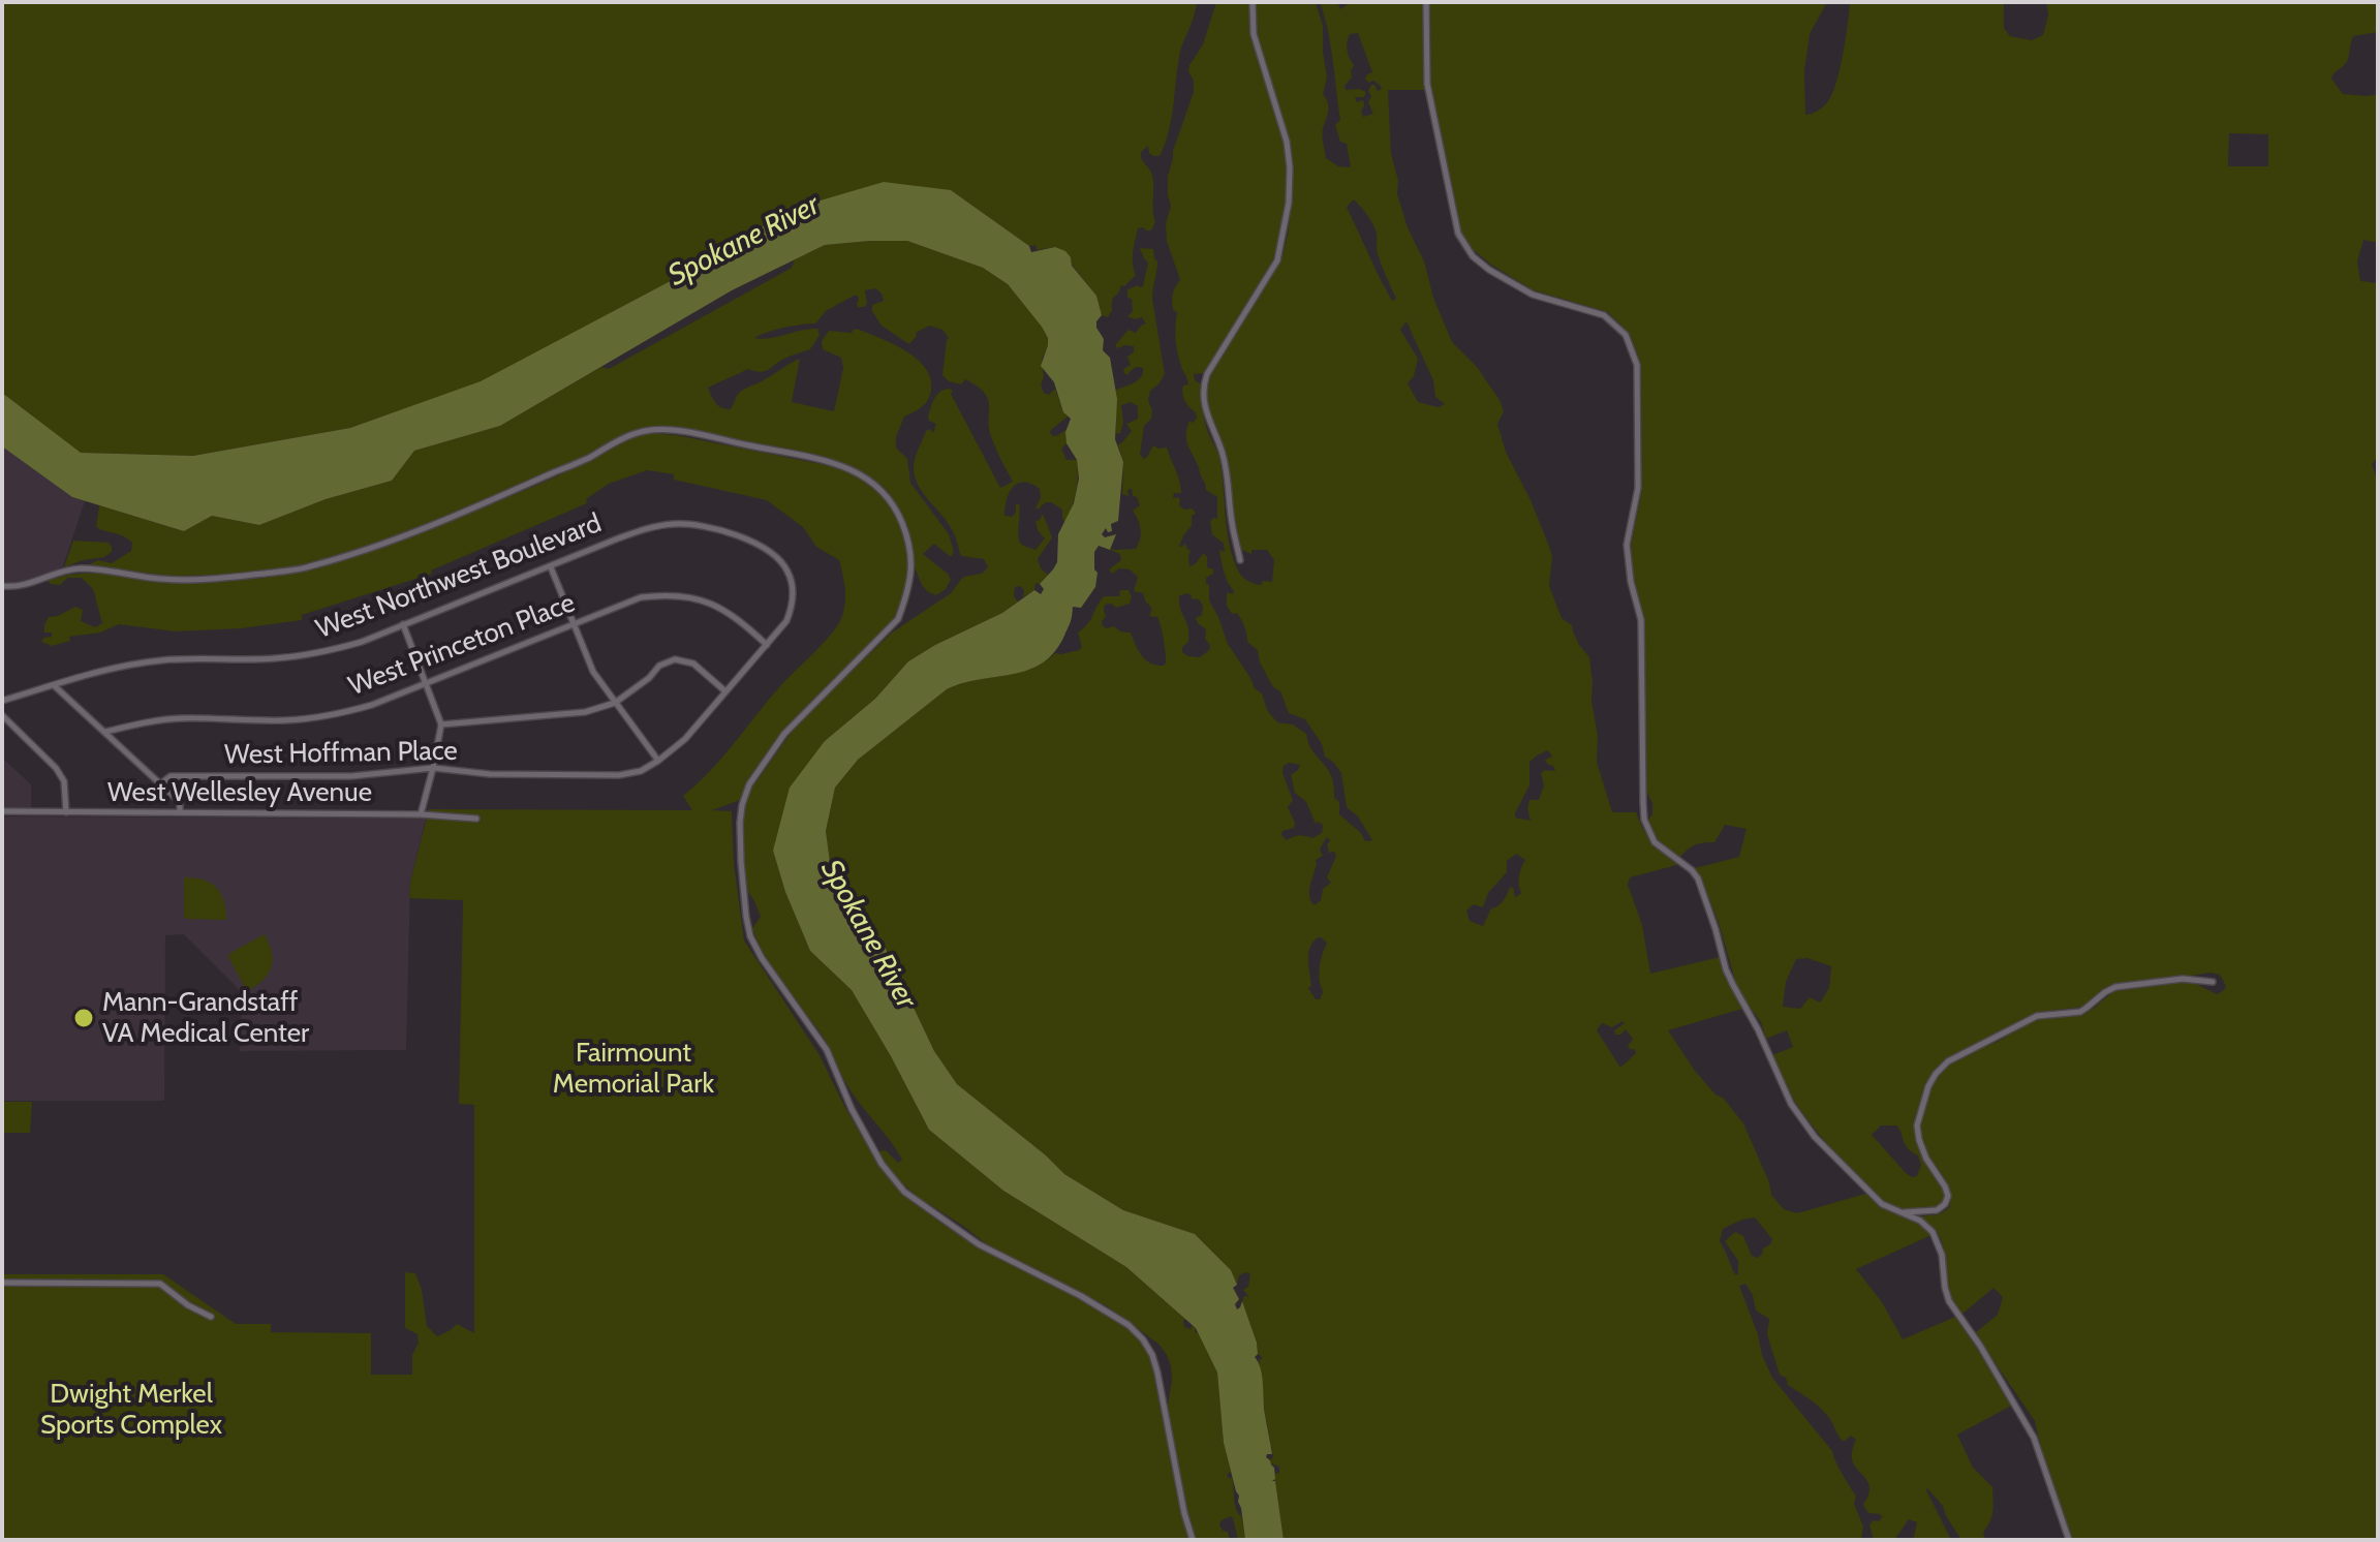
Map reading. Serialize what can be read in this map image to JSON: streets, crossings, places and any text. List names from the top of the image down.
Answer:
{
  "streets": {
    "street": [
      "West Northwest Boulevard",
      "West Princeton Place",
      "West Hoffman Place",
      "West Wellesley Avenue"
    ]
  },
  "crossings": [
    ["West Northwest Boulevard", "West Princeton Place"],
    ["West Northwest Boulevard", "West Hoffman Place"],
    ["West Princeton Place", "West Hoffman Place"]
  ],
  "water": ["Spokane River"],
  "parks": ["Fairmount Memorial Park", "Dwight Merkel Sports Complex"],
  "places": ["Mann-Grandstaff VA Medical Center"]
}
